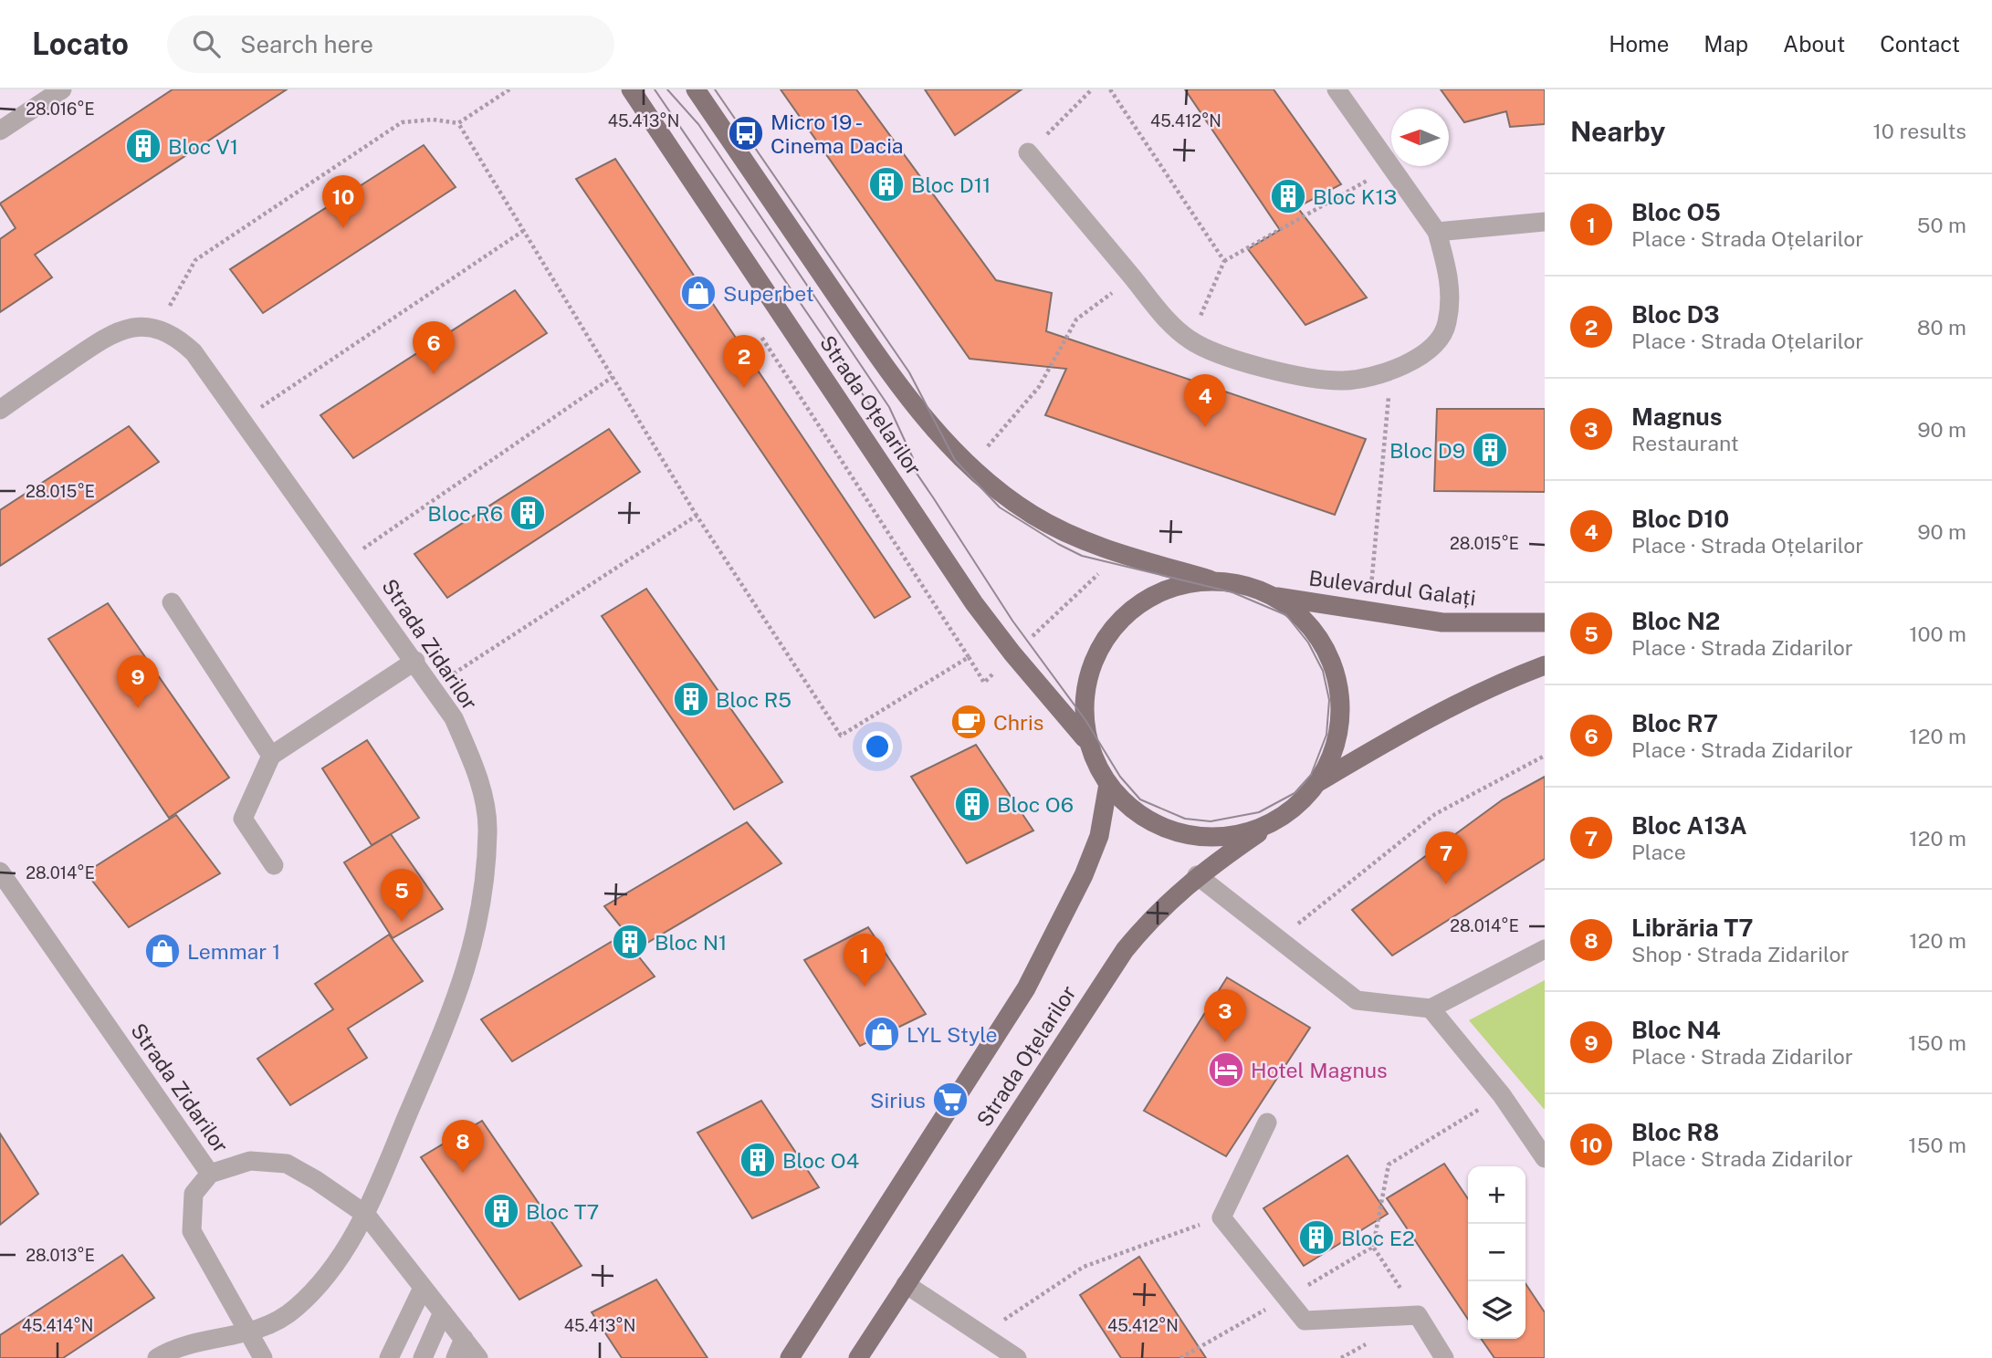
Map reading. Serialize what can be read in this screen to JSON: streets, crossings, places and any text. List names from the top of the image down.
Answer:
{
  "streets": {
    "main road": ["Strada Oțelarilor", "Bulevardul Galați"],
    "street": ["Strada Zidarilor"]
  },
  "places": {
    "bus stop": ["Micro 19 - Cinema Dacia"],
    "building": [
      "Bloc V1",
      "Bloc D11",
      "Bloc K13",
      "Bloc D9",
      "Bloc R6",
      "Bloc R5",
      "Bloc O6",
      "Bloc N1",
      "Bloc O4",
      "Bloc T7",
      "Bloc E2"
    ],
    "shop": ["Superbet", "Lemmar 1", "LYL Style"],
    "cafe": ["Chris"],
    "hotel": ["Hotel Magnus"],
    "supermarket": ["Sirius"]
  },
  "north": "left",
  "page": {
    "header": "Locato",
    "search": "Search here",
    "nav": [
      "Home",
      "Map",
      "About",
      "Contact"
    ],
    "heading": ["Nearby", "10 results"],
    "list": [
      {
        "mark": "1",
        "name": "Bloc O5",
        "note": "Place · Strada Oțelarilor",
        "value": "50 m"
      },
      {
        "mark": "2",
        "name": "Bloc D3",
        "note": "Place · Strada Oțelarilor",
        "value": "80 m"
      },
      {
        "mark": "3",
        "name": "Magnus",
        "note": "Restaurant",
        "value": "90 m"
      },
      {
        "mark": "4",
        "name": "Bloc D10",
        "note": "Place · Strada Oțelarilor",
        "value": "90 m"
      },
      {
        "mark": "5",
        "name": "Bloc N2",
        "note": "Place · Strada Zidarilor",
        "value": "100 m"
      },
      {
        "mark": "6",
        "name": "Bloc R7",
        "note": "Place · Strada Zidarilor",
        "value": "120 m"
      },
      {
        "mark": "7",
        "name": "Bloc A13A",
        "note": "Place",
        "value": "120 m"
      },
      {
        "mark": "8",
        "name": "Librăria T7",
        "note": "Shop · Strada Zidarilor",
        "value": "120 m"
      },
      {
        "mark": "9",
        "name": "Bloc N4",
        "note": "Place · Strada Zidarilor",
        "value": "150 m"
      },
      {
        "mark": "10",
        "name": "Bloc R8",
        "note": "Place · Strada Zidarilor",
        "value": "150 m"
      }
    ],
    "pins": [
      "10",
      "6",
      "2",
      "4",
      "9",
      "7",
      "5",
      "1",
      "3",
      "8"
    ],
    "map_buttons": ["+", "−"]
  },
  "coordinates": [
    "28.016°E",
    "45.413°N",
    "45.412°N",
    "28.015°E",
    "28.014°E",
    "28.013°E",
    "45.414°N"
  ]
}
